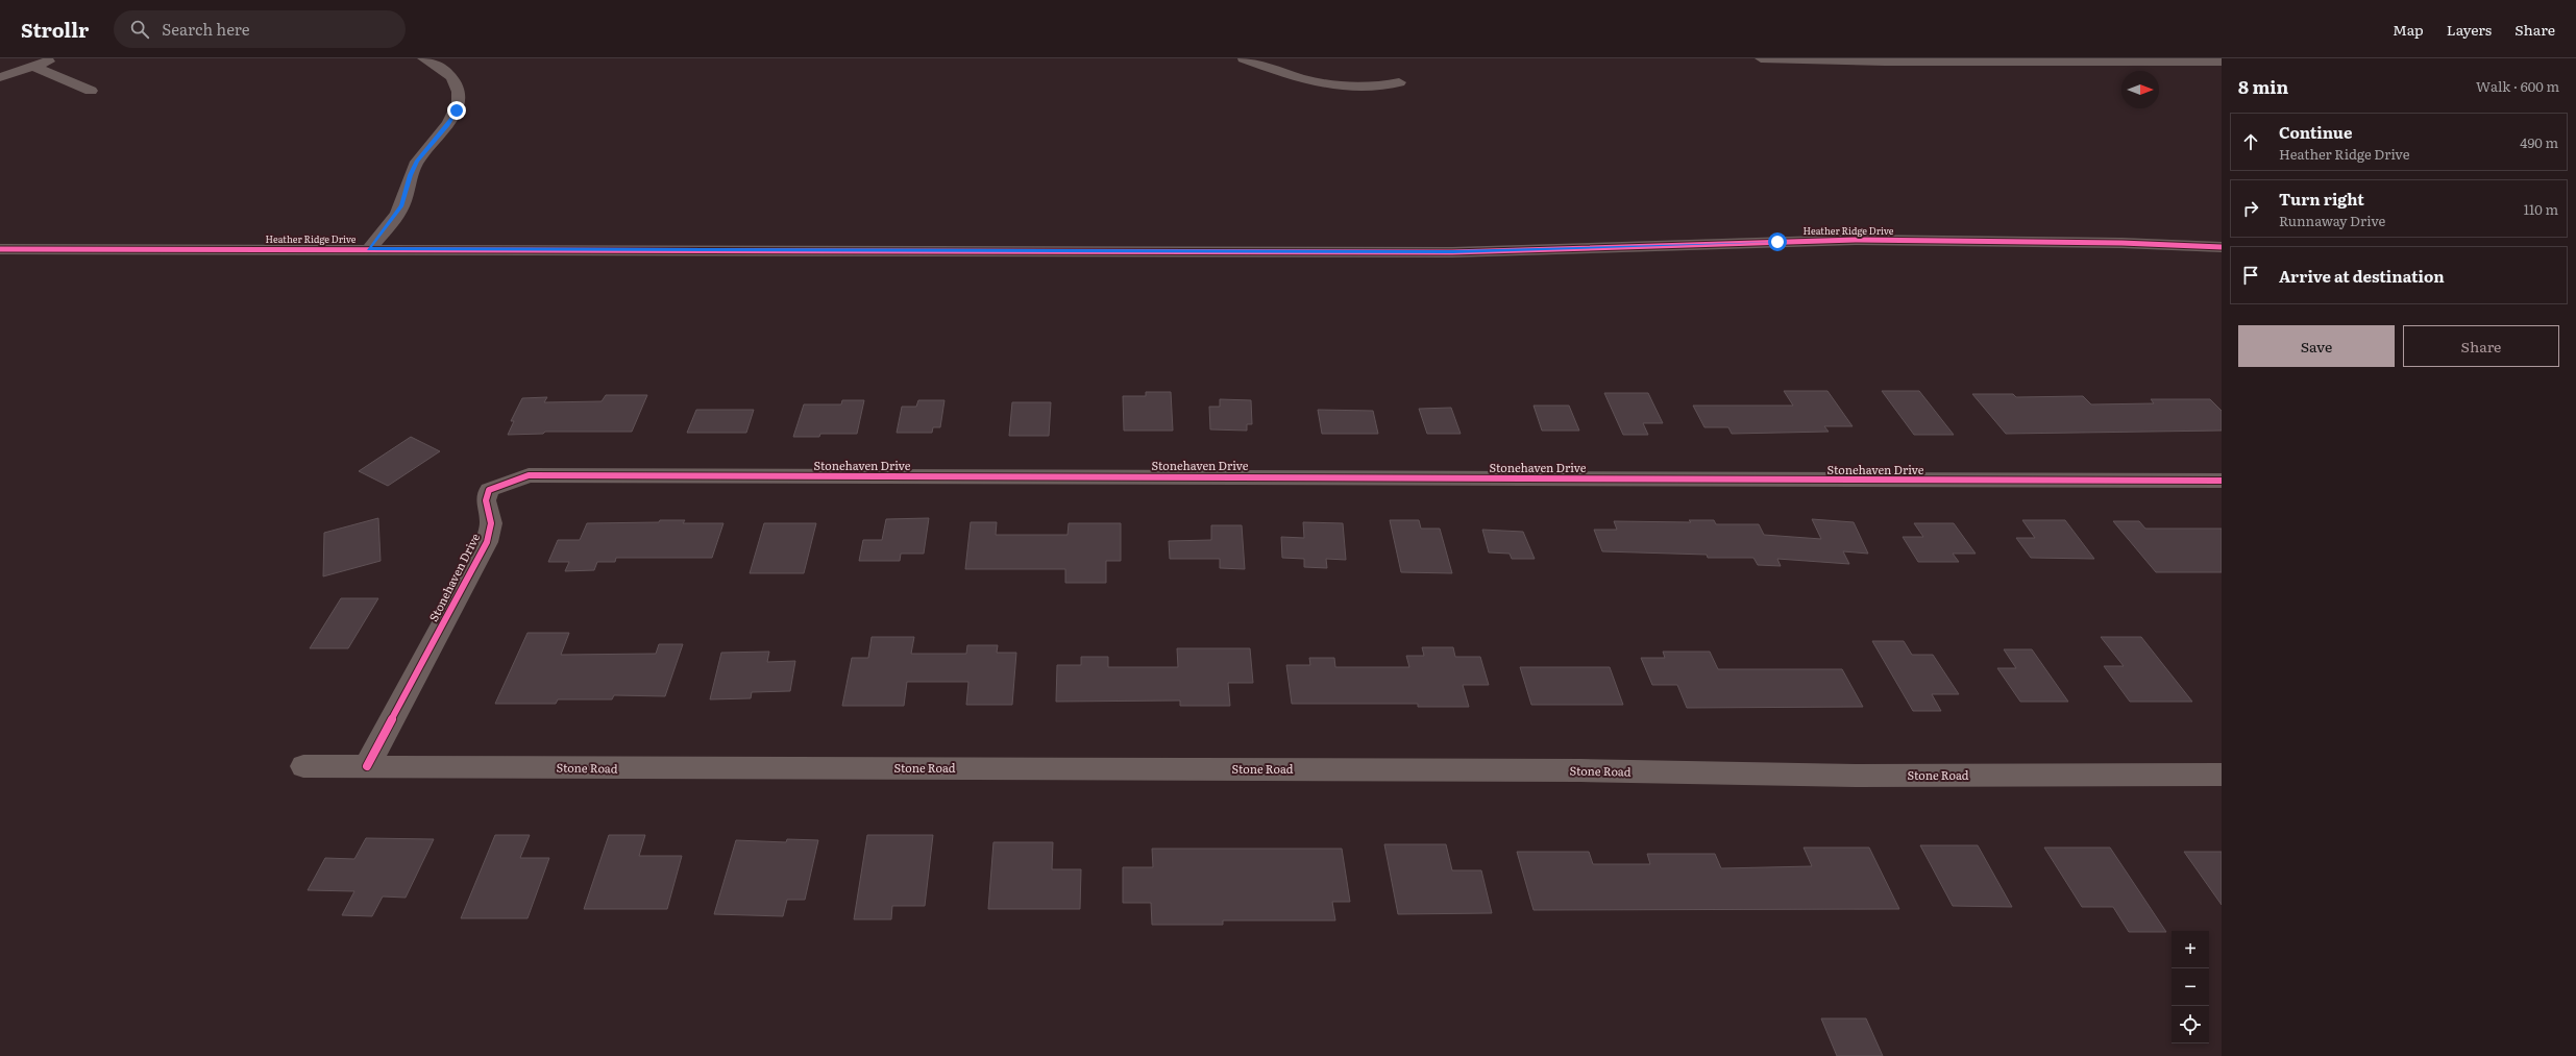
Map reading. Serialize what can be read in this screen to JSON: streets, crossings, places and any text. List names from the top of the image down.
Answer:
{
  "streets": {
    "street": ["Heather Ridge Drive", "Stonehaven Drive", "Stone Road"]
  },
  "crossings": [
    ["Stonehaven Drive", "Stone Road"]
  ],
  "north": "right",
  "page": {
    "header": "Strollr",
    "search": "Search here",
    "nav": ["Map", "Layers", "Share"],
    "heading": ["8 min", "Walk · 600 m"],
    "list": [
      ["Continue", "Heather Ridge Drive", "490 m"],
      ["Turn right", "Runnaway Drive", "110 m"],
      "Arrive at destination"
    ],
    "buttons": ["Save", "Share"],
    "map_buttons": ["+", "−"]
  }
}
